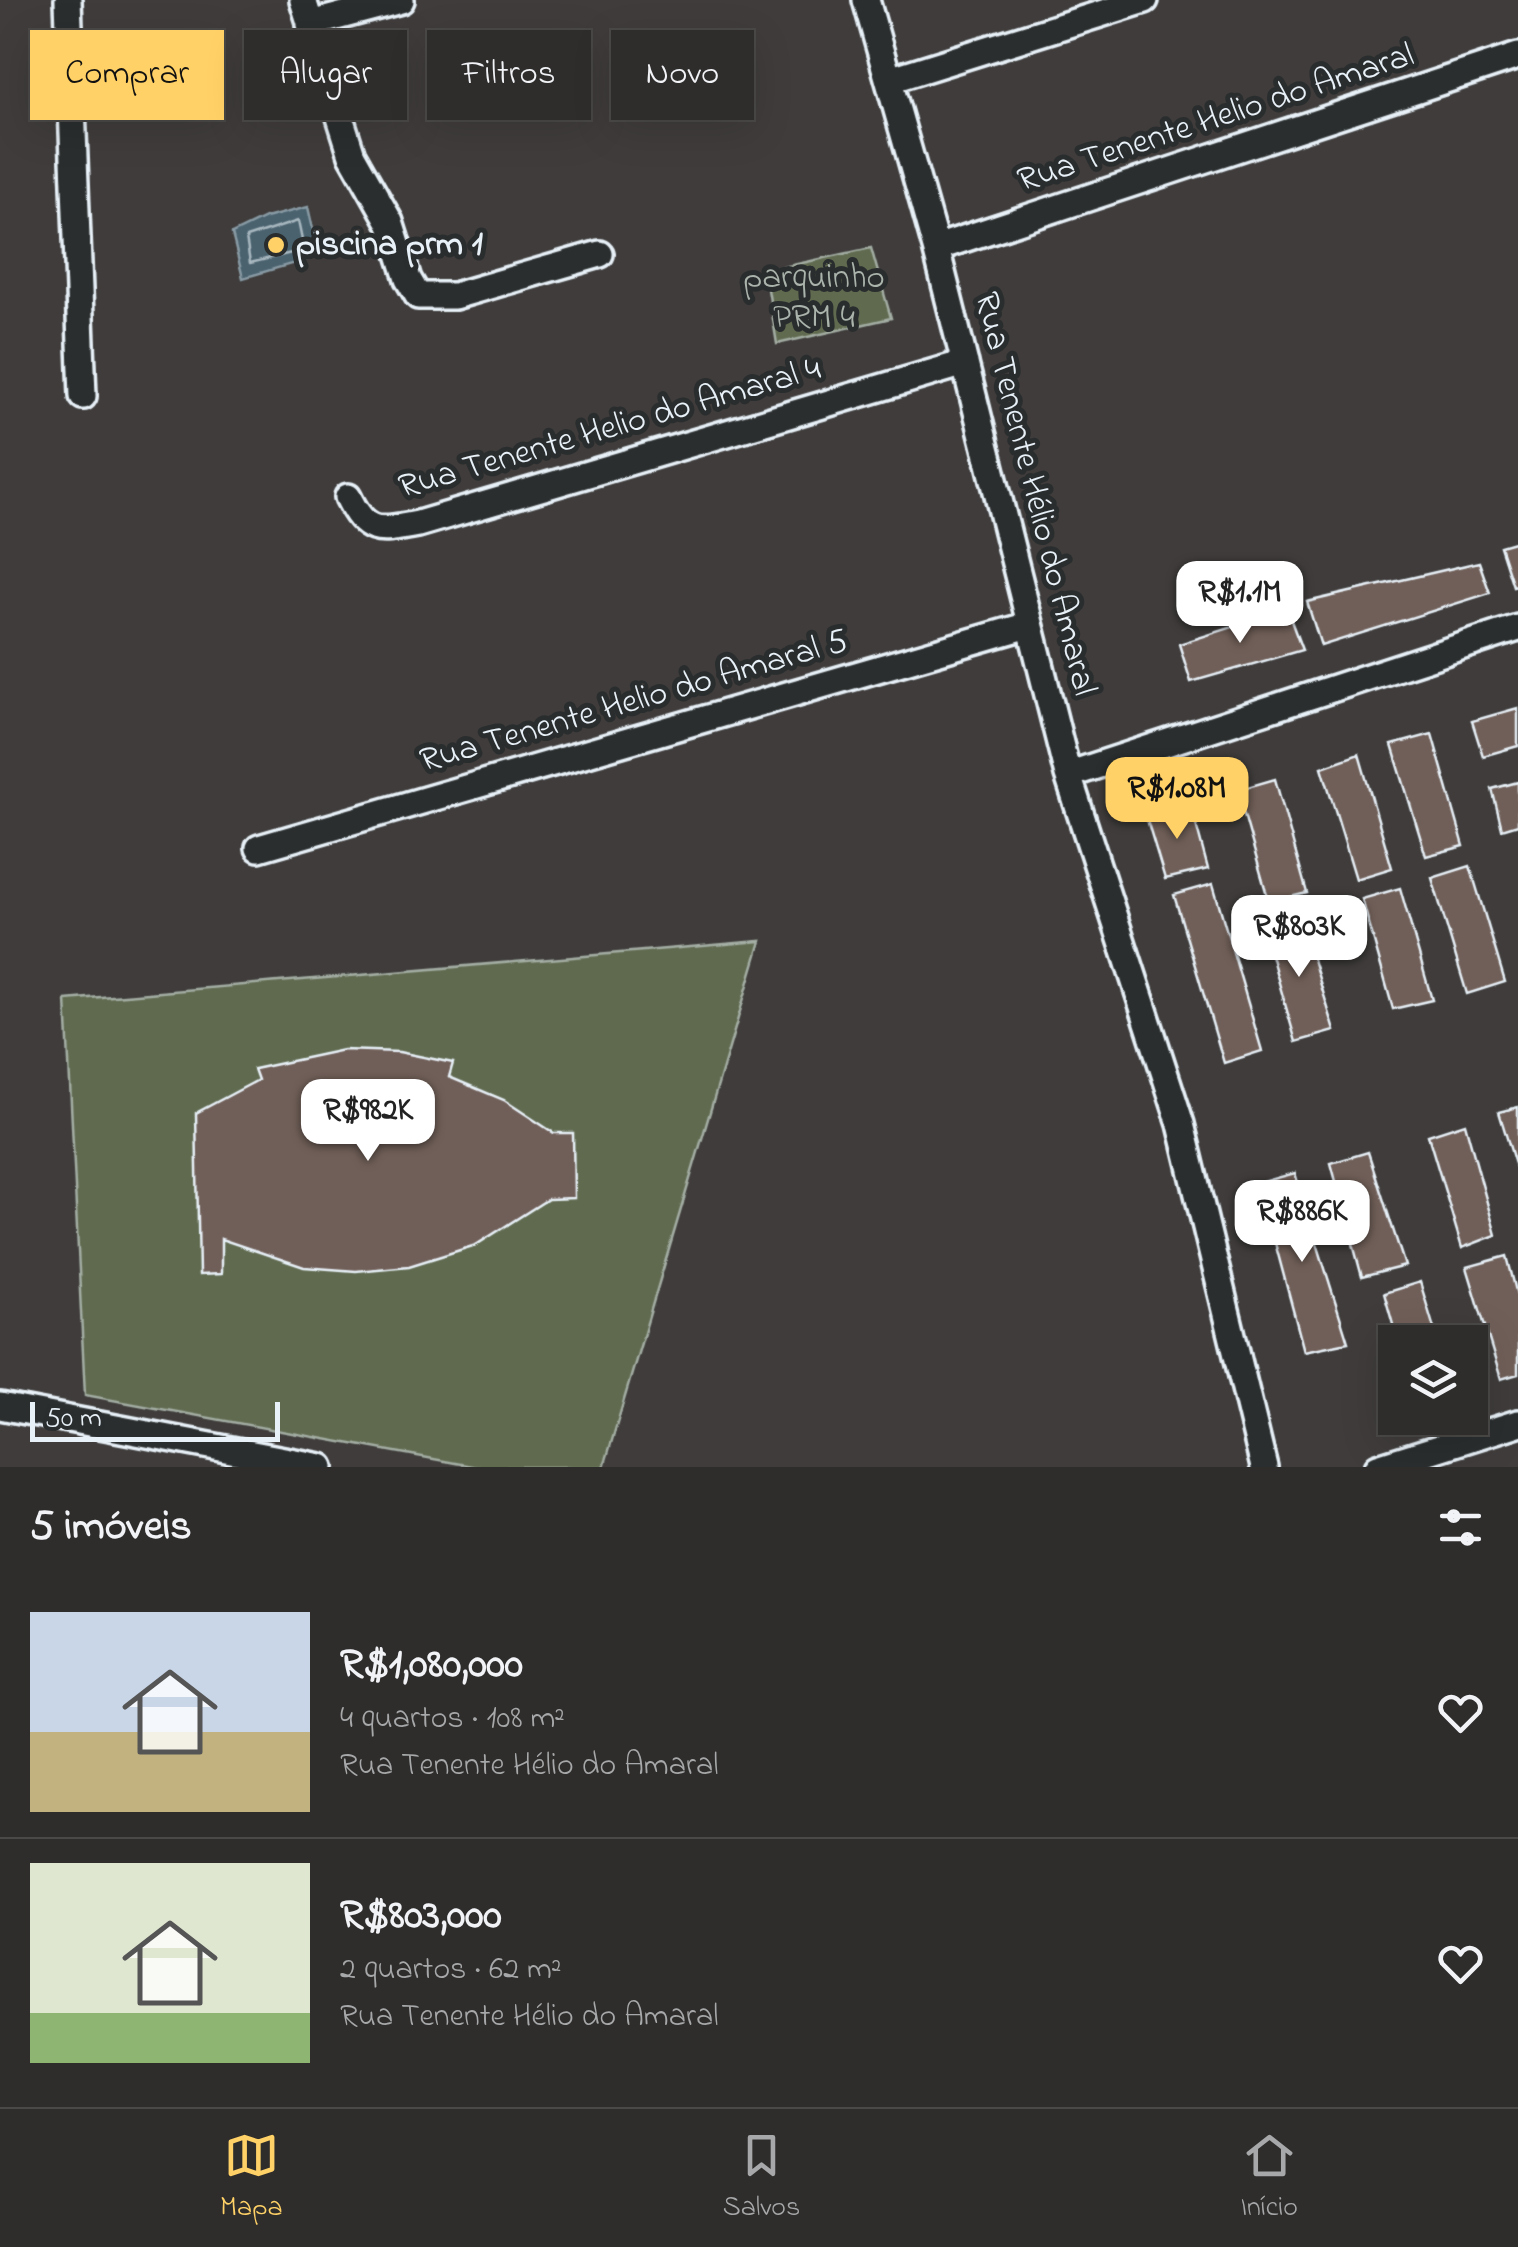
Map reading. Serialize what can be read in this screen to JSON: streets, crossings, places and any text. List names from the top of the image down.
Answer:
{
  "streets": {
    "street": [
      "Rua Tenente Helio do Amaral",
      "Rua Tenente Helio do Amaral 4",
      "Rua Tenente Hélio do Amaral",
      "Rua Tenente Helio do Amaral 5"
    ]
  },
  "crossings": [
    ["Rua Tenente Helio do Amaral", "Rua Tenente Hélio do Amaral"],
    ["Rua Tenente Helio do Amaral 4", "Rua Tenente Hélio do Amaral"],
    ["Rua Tenente Hélio do Amaral", "Rua Tenente Helio do Amaral 5"]
  ],
  "parks": ["parquinho PRM 4"],
  "places": ["piscina prm 1"],
  "scale_bar": "50 m",
  "page": {
    "chip": [
      "Comprar",
      "Alugar",
      "Filtros",
      "Novo"
    ],
    "price": [
      "R$1.1M",
      "R$1.08M",
      "R$803K",
      "R$982K",
      "R$886K"
    ],
    "scale": "50 m",
    "heading": "5 imóveis",
    "list": [
      {
        "name": "R$1,080,000",
        "note": "4 quartos · 108 m² · Rua Tenente Hélio do Amaral"
      },
      {
        "name": "R$803,000",
        "note": "2 quartos · 62 m² · Rua Tenente Hélio do Amaral"
      }
    ],
    "tabs": ["Mapa", "Salvos", "Início"]
  }
}
